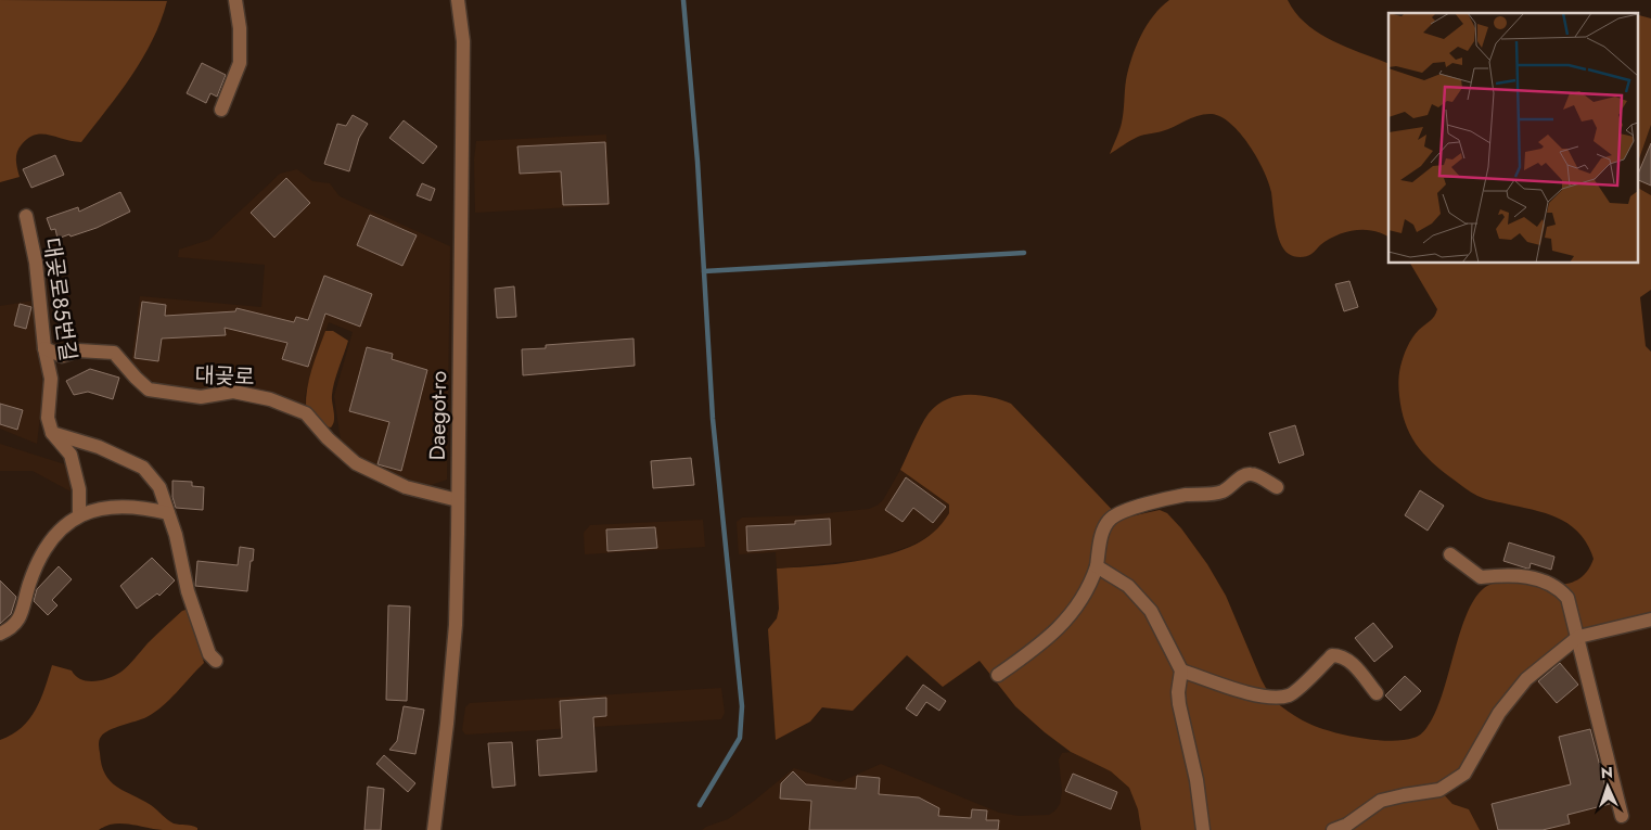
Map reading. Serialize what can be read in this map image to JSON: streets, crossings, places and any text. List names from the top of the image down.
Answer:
{
  "streets": {
    "street": ["대곶로85번길", "대곶로", "Daegot-ro"]
  },
  "crossings": [
    ["대곶로85번길", "대곶로"],
    ["대곶로", "Daegot-ro"]
  ],
  "north": "top"
}
